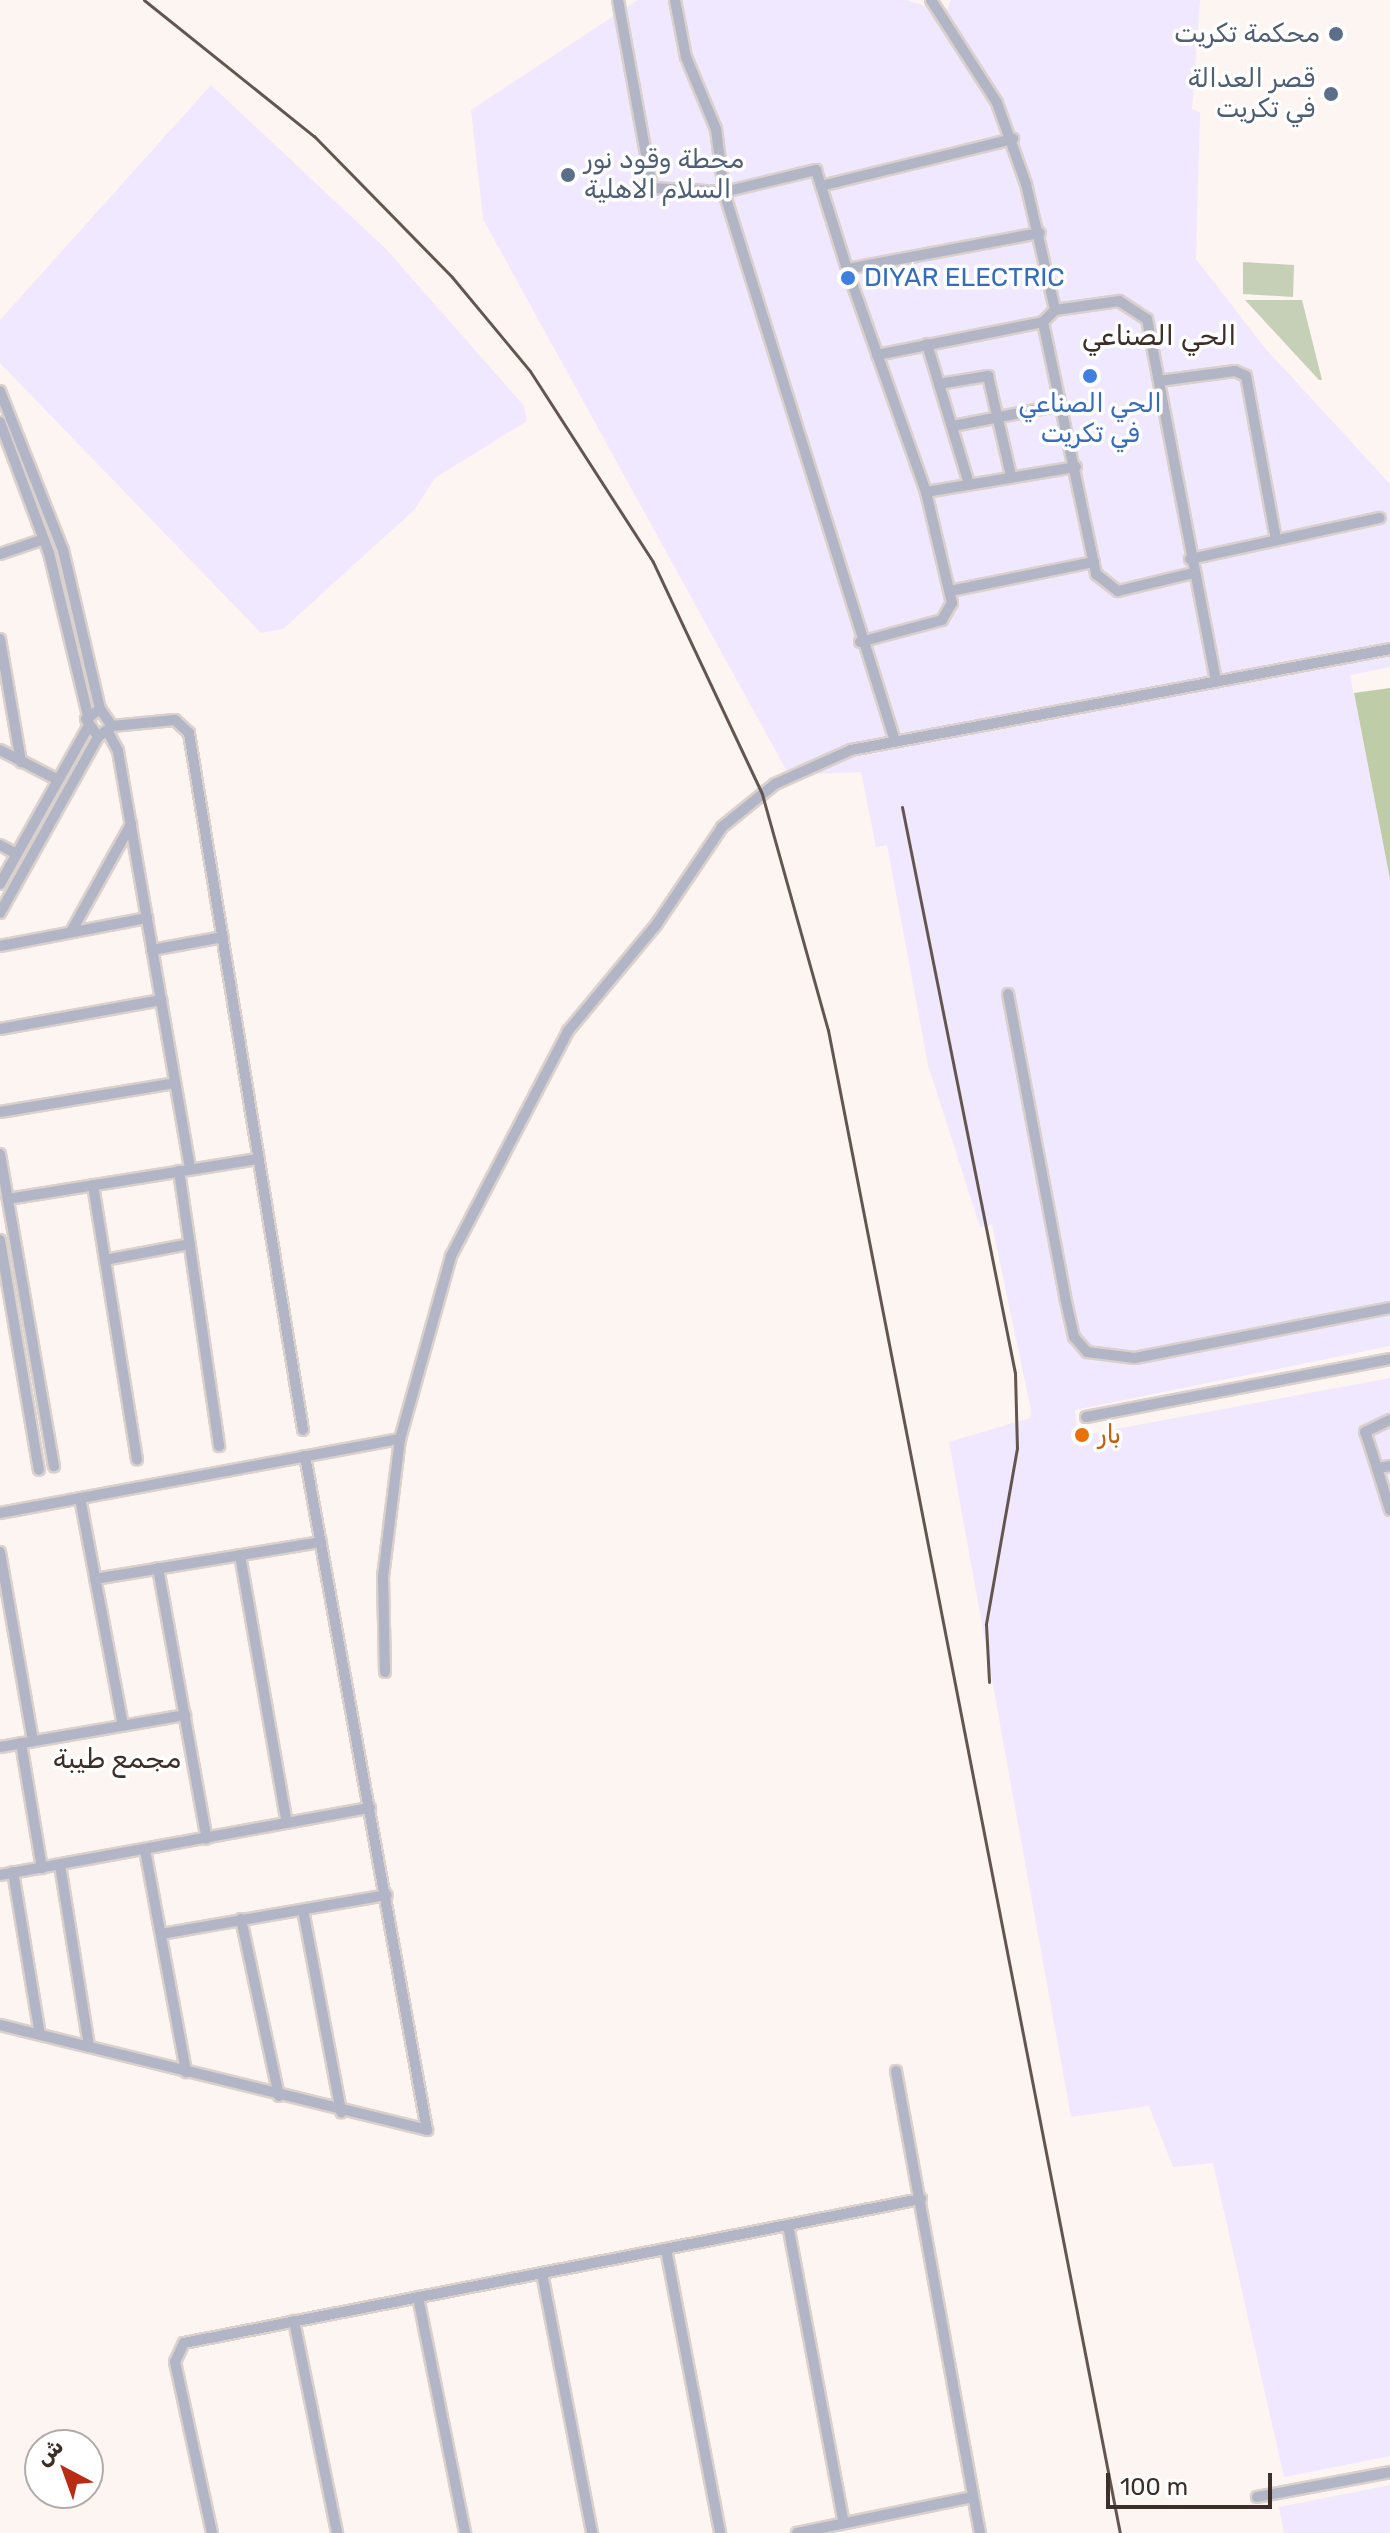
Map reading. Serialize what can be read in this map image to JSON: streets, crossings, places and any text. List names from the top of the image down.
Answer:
{
  "districts": ["الحي الصناعي", "مجمع طيبة"],
  "places": [
    "محكمة تكريت",
    "قصر العدالة في تكريت",
    "محطة وقود نور السلام الاهلية",
    "DIYAR ELECTRIC",
    "الحي الصناعي في تكريت",
    "بار"
  ],
  "scale_bar": "100 m",
  "north": "top left"
}
